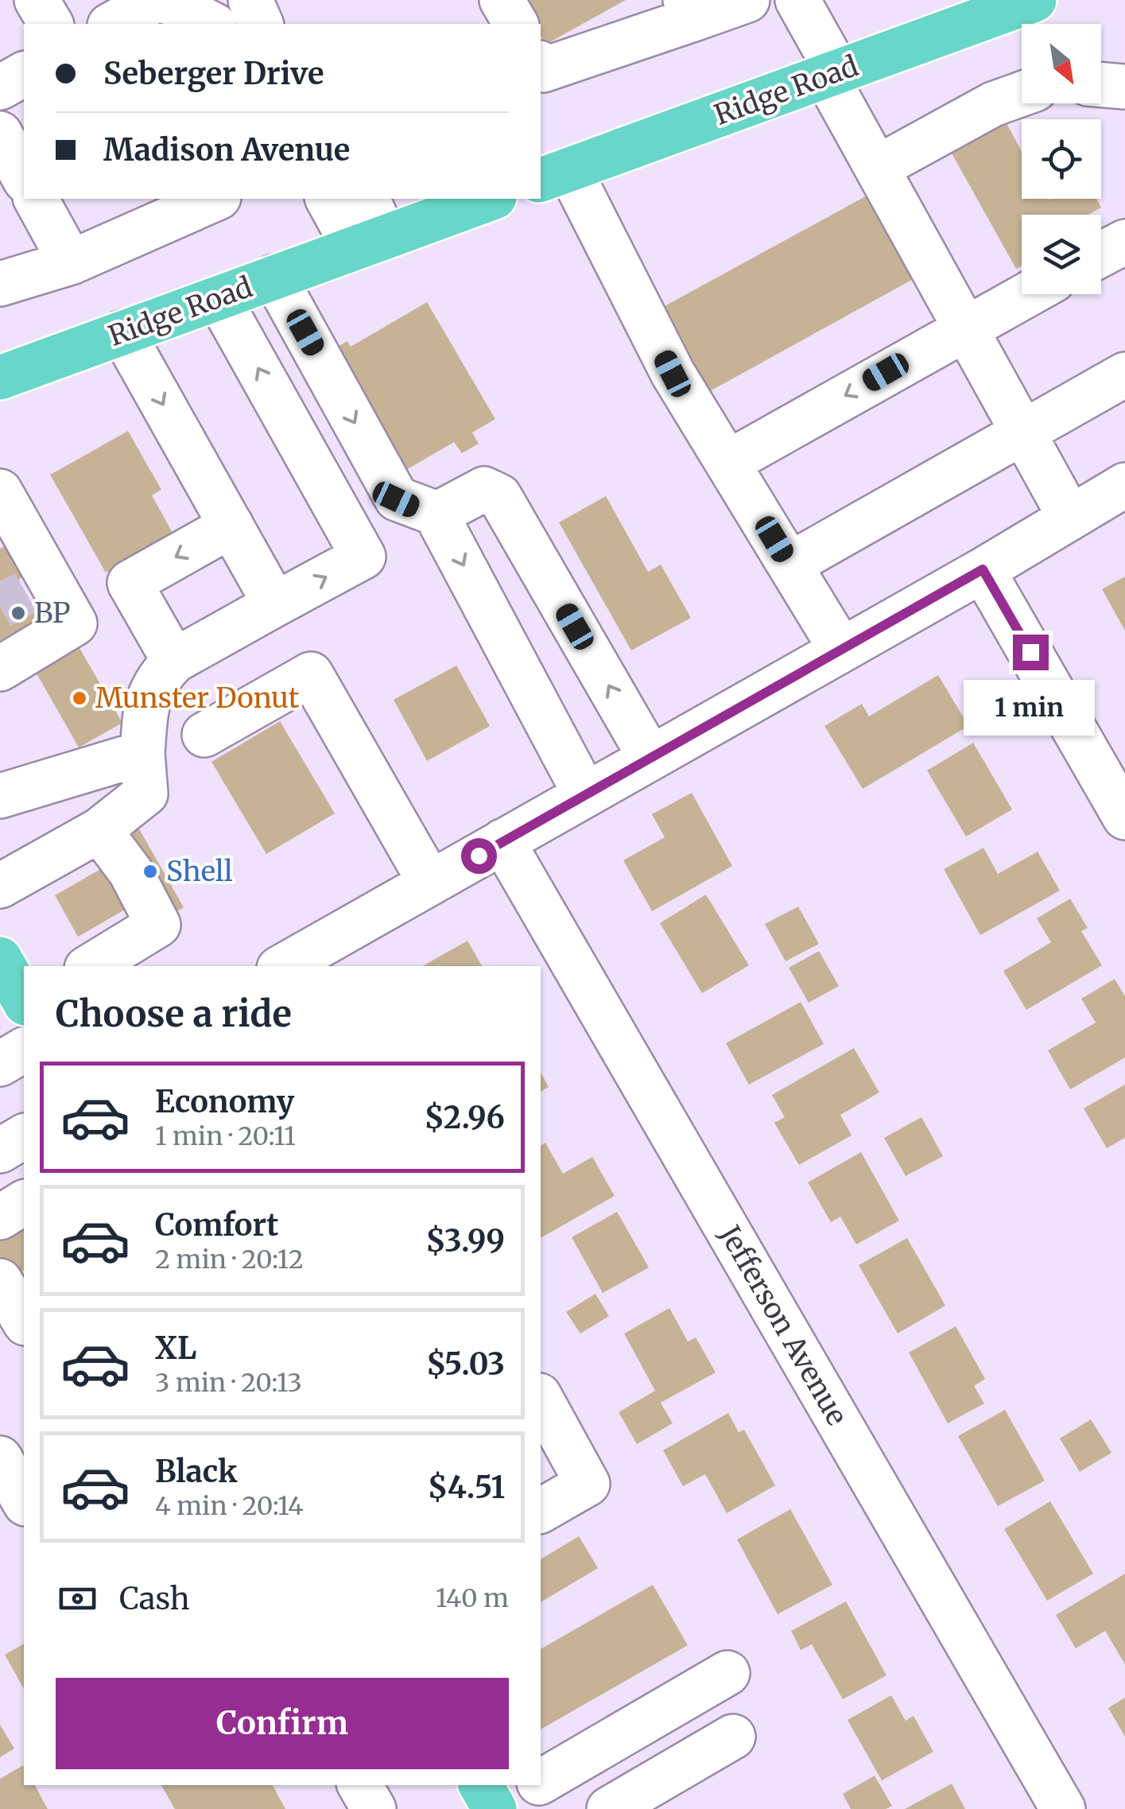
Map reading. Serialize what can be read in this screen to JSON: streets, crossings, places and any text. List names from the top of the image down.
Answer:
{
  "streets": {
    "main road": ["Ridge Road"],
    "street": ["Jefferson Avenue"]
  },
  "places": ["BP", "Munster Donut", "Shell"],
  "north": "bottom right",
  "page": {
    "banner": ["Seberger Drive", "Madison Avenue"],
    "bubble": "1 min",
    "heading": "Choose a ride",
    "list": [
      {
        "name": "Economy",
        "note": "1 min · 20:11",
        "value": "$2.96"
      },
      {
        "name": "Comfort",
        "note": "2 min · 20:12",
        "value": "$3.99"
      },
      {
        "name": "XL",
        "note": "3 min · 20:13",
        "value": "$5.03"
      },
      {
        "name": "Black",
        "note": "4 min · 20:14",
        "value": "$4.51"
      }
    ],
    "pay": ["Cash", "140 m"],
    "buttons": "Confirm"
  }
}
